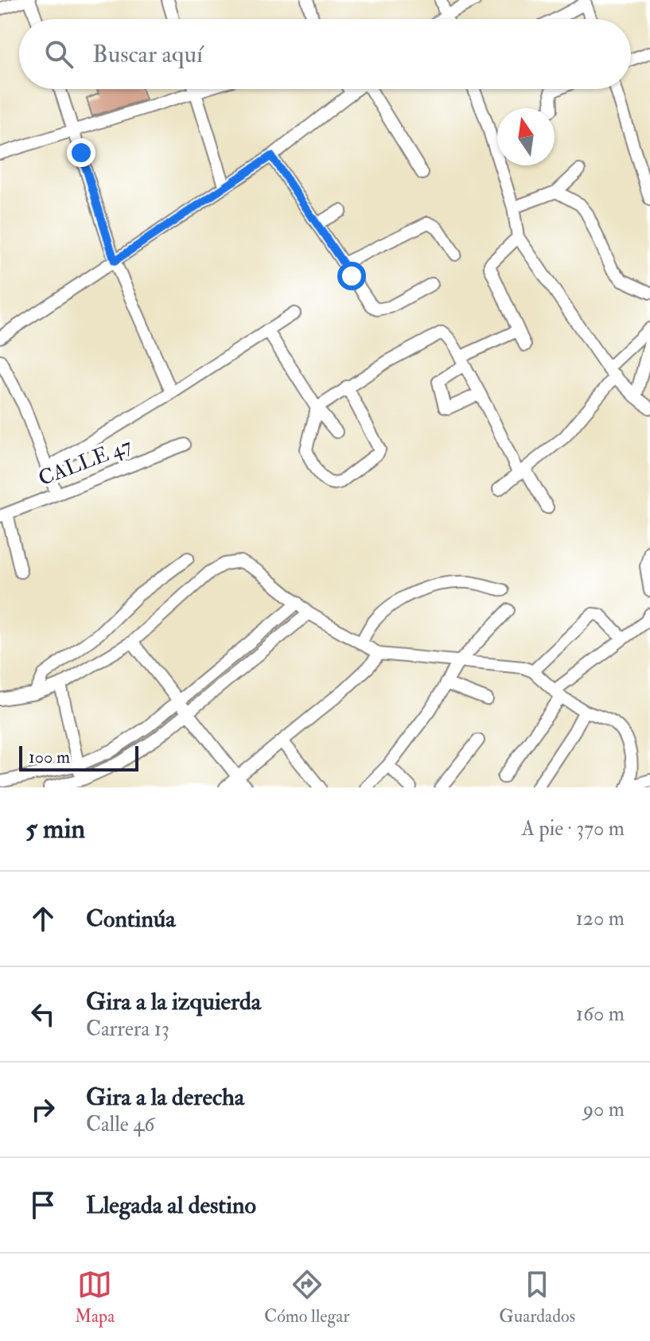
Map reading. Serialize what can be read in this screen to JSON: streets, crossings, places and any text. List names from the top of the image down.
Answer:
{
  "streets": {
    "street": ["CALLE 47"]
  },
  "scale_bar": "100 m",
  "north": "top",
  "page": {
    "search": "Buscar aquí",
    "scale": "100 m",
    "heading": ["5 min", "A pie · 370 m"],
    "list": [
      ["Continúa", "120 m"],
      ["Gira a la izquierda", "Carrera 13", "160 m"],
      ["Gira a la derecha", "Calle 46", "90 m"],
      "Llegada al destino"
    ],
    "nav": ["Mapa", "Cómo llegar", "Guardados"]
  }
}
